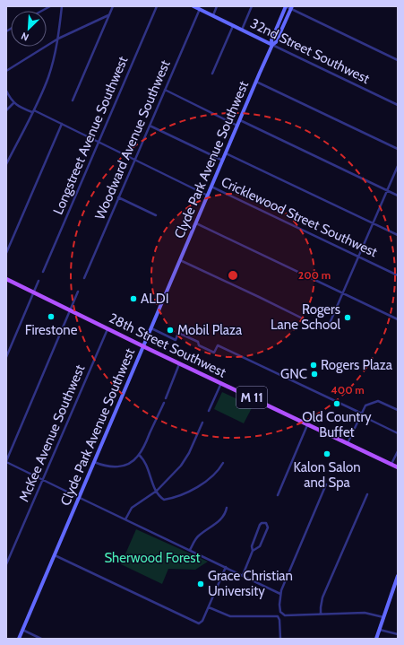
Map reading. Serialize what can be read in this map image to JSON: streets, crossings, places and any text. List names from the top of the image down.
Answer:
{
  "streets": {
    "main road": [
      "32nd Street Southwest",
      "Clyde Park Avenue Southwest",
      "28th Street Southwest",
      "M 11"
    ],
    "street": [
      "Longstreet Avenue Southwest",
      "Woodward Avenue Southwest",
      "Cricklewood Street Southwest",
      "McKee Avenue Southwest"
    ]
  },
  "crossings": [
    ["32nd Street Southwest", "Woodward Avenue Southwest"],
    ["32nd Street Southwest", "Clyde Park Avenue Southwest"],
    ["Longstreet Avenue Southwest", "Cricklewood Street Southwest"],
    ["Woodward Avenue Southwest", "Cricklewood Street Southwest"],
    ["Clyde Park Avenue Southwest", "Cricklewood Street Southwest"],
    ["Clyde Park Avenue Southwest", "28th Street Southwest"],
    ["28th Street Southwest", "McKee Avenue Southwest"]
  ],
  "parks": ["Sherwood Forest"],
  "places": [
    "ALDI",
    "Firestone",
    "Rogers Lane School",
    "Mobil Plaza",
    "Rogers Plaza",
    "GNC",
    "Old Country Buffet",
    "Kalon Salon and Spa",
    "Grace Christian University"
  ],
  "north": "bottom left",
  "rings": ["200 m", "400 m"]
}
